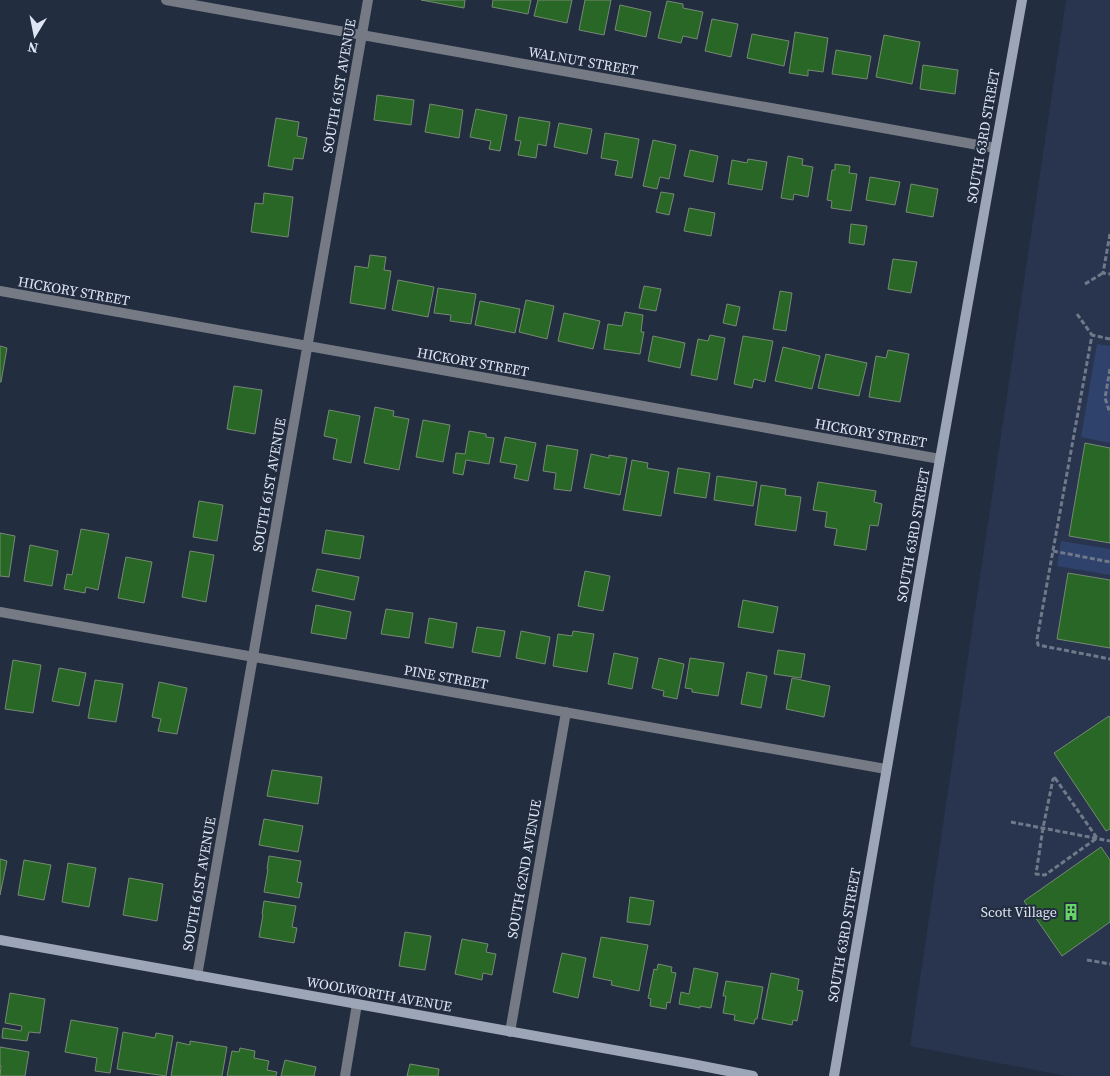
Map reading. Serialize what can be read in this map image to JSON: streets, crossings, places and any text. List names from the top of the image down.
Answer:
{
  "streets": {
    "street": [
      "WALNUT STREET",
      "SOUTH 61ST AVENUE",
      "SOUTH 63RD STREET",
      "HICKORY STREET",
      "PINE STREET",
      "SOUTH 62ND AVENUE",
      "WOOLWORTH AVENUE"
    ]
  },
  "crossings": [
    ["WALNUT STREET", "SOUTH 61ST AVENUE"],
    ["WALNUT STREET", "SOUTH 63RD STREET"],
    ["SOUTH 61ST AVENUE", "HICKORY STREET"],
    ["SOUTH 61ST AVENUE", "PINE STREET"],
    ["SOUTH 61ST AVENUE", "WOOLWORTH AVENUE"],
    ["SOUTH 63RD STREET", "HICKORY STREET"],
    ["SOUTH 63RD STREET", "PINE STREET"],
    ["PINE STREET", "SOUTH 62ND AVENUE"],
    ["SOUTH 62ND AVENUE", "WOOLWORTH AVENUE"]
  ],
  "places": {
    "building": ["Scott Village"]
  },
  "north": "bottom"
}
